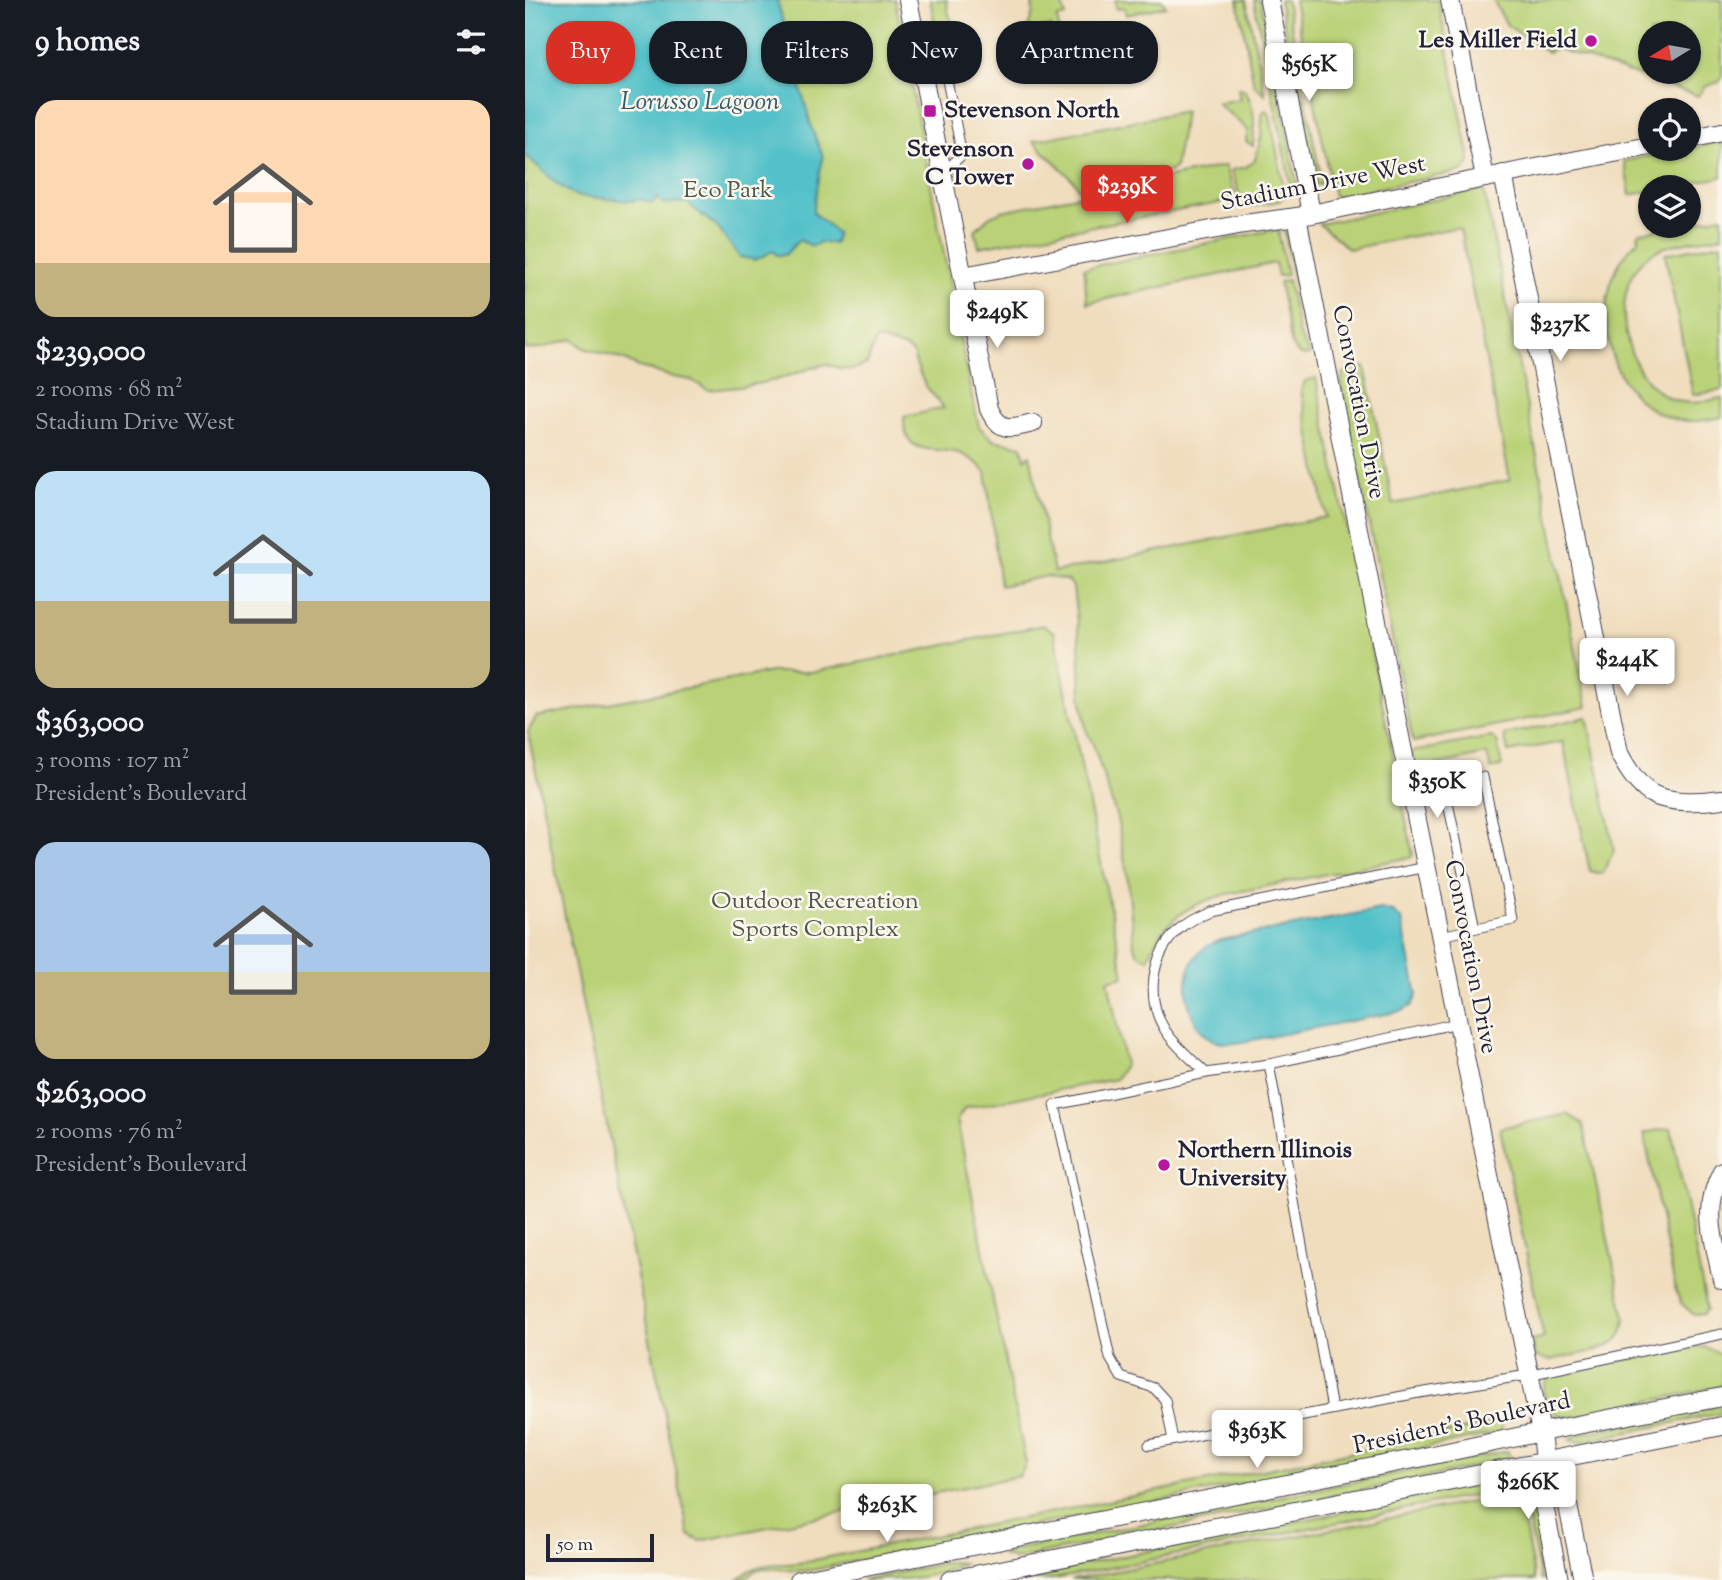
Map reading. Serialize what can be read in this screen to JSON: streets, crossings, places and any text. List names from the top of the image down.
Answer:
{
  "streets": {
    "street": ["Stadium Drive West", "Convocation Drive", "President's Boulevard"]
  },
  "crossings": [
    ["Stadium Drive West", "Convocation Drive"],
    ["Convocation Drive", "President's Boulevard"]
  ],
  "water": ["Lorusso Lagoon"],
  "parks": ["Eco Park", "Outdoor Recreation Sports Complex"],
  "places": {
    "other": ["Les Miller Field", "Stevenson C Tower", "Northern Illinois University"],
    "transit": ["Stevenson North"]
  },
  "scale_bar": "50 m",
  "north": "left",
  "page": {
    "heading": "9 homes",
    "chip": [
      "Buy",
      "Rent",
      "Filters",
      "New",
      "Apartment"
    ],
    "price": [
      "$565K",
      "$239K",
      "$249K",
      "$237K",
      "$244K",
      "$350K",
      "$363K",
      "$266K",
      "$263K"
    ],
    "list": [
      {
        "name": "$239,000",
        "note": "2 rooms · 68 m² · Stadium Drive West"
      },
      {
        "name": "$363,000",
        "note": "3 rooms · 107 m² · President's Boulevard"
      },
      {
        "name": "$263,000",
        "note": "2 rooms · 76 m² · President's Boulevard"
      }
    ],
    "scale": "50 m"
  }
}
